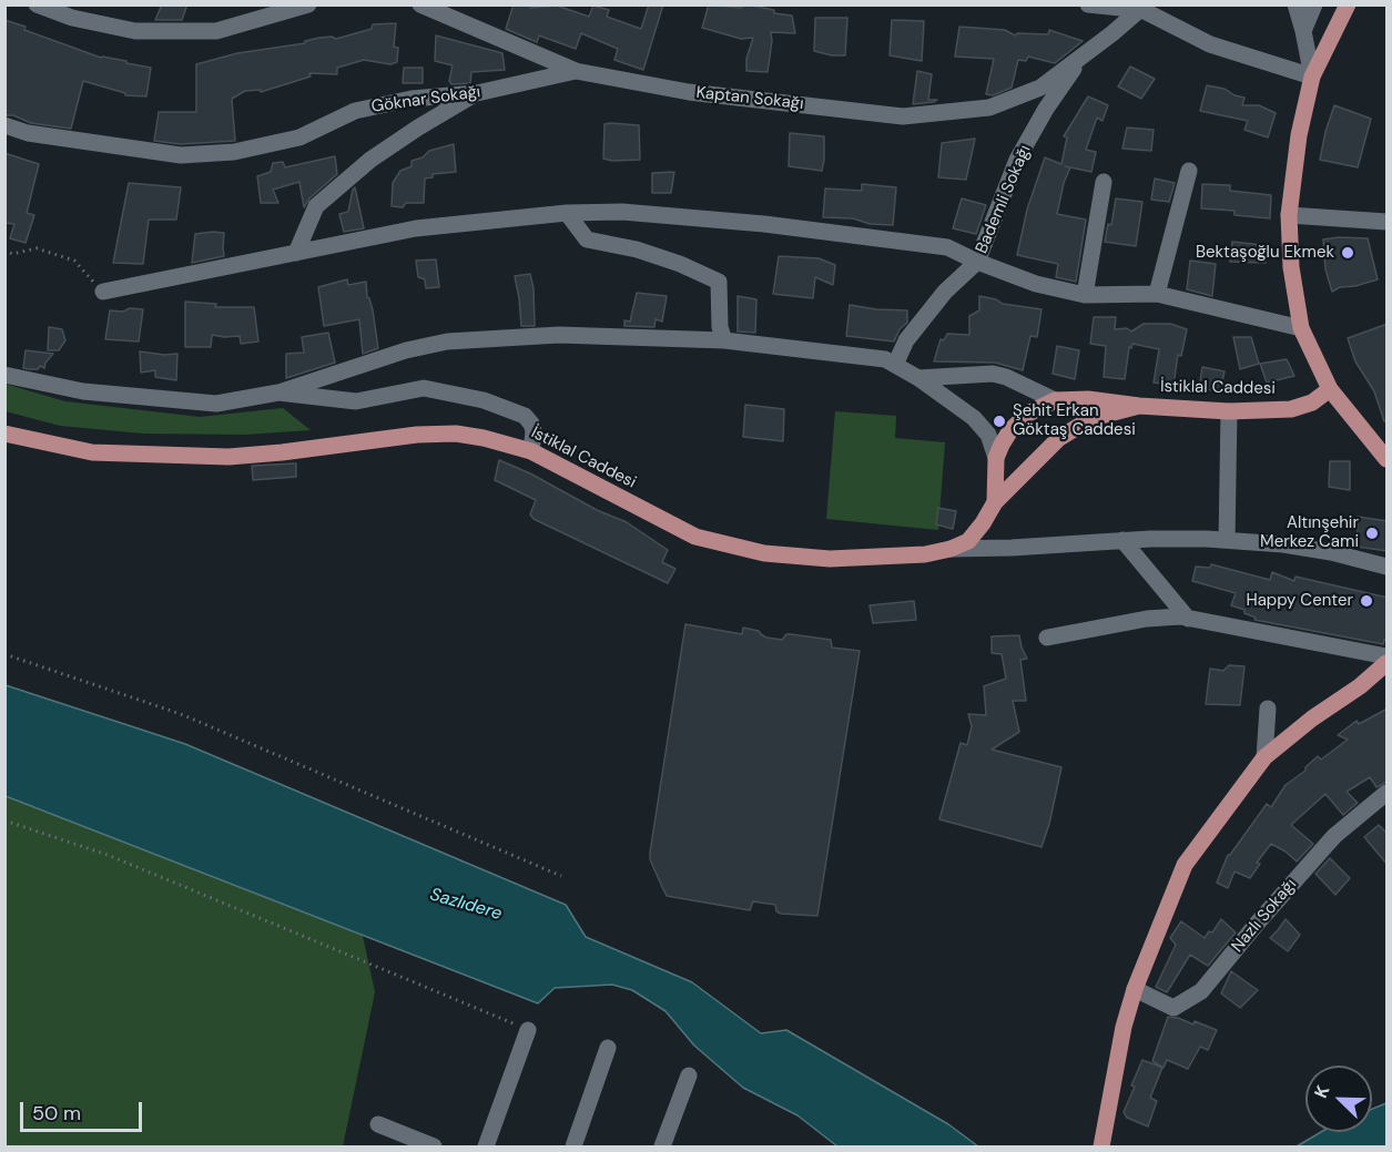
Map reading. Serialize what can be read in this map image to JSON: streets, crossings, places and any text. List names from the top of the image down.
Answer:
{
  "streets": {
    "main road": ["İstiklal Caddesi"],
    "street": [
      "Kaptan Sokağı",
      "Göknar Sokağı",
      "Bademli Sokağı",
      "Nazlı Sokağı"
    ]
  },
  "crossings": [
    ["Kaptan Sokağı", "Göknar Sokağı"],
    ["Kaptan Sokağı", "Bademli Sokağı"]
  ],
  "water": ["Sazlıdere"],
  "places": [
    "Bektaşoğlu Ekmek",
    "Şehit Erkan Göktaş Caddesi",
    "Altınşehir Merkez Cami",
    "Happy Center"
  ],
  "scale_bar": "50 m",
  "north": "top left"
}
